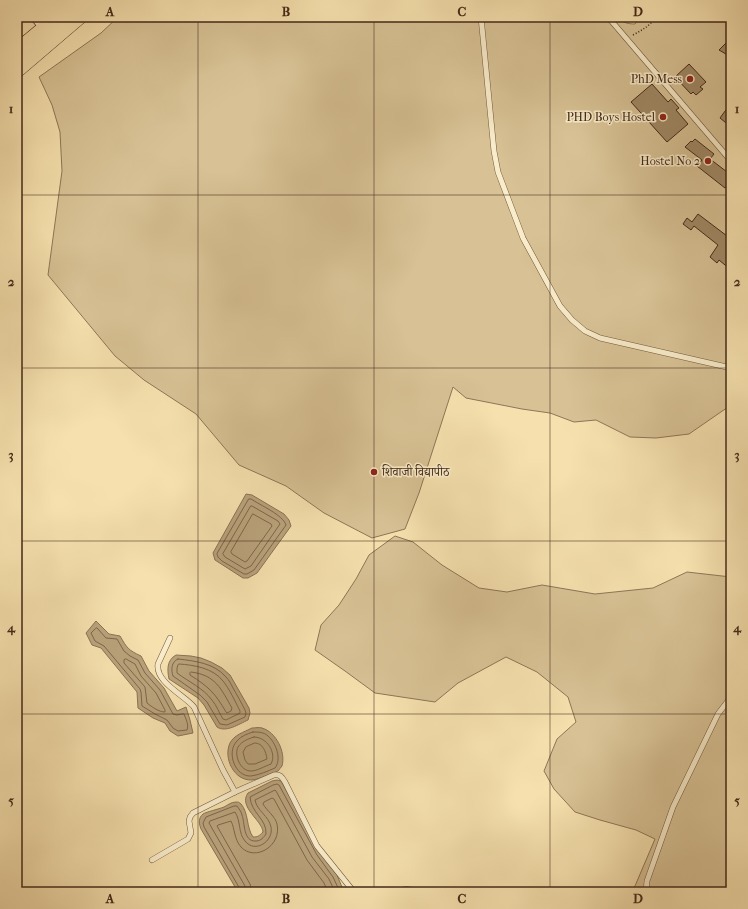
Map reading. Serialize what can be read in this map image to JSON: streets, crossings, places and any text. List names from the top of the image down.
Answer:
{
  "places": [
    "PhD Mess",
    "PHD Boys Hostel",
    "Hostel No 2",
    "शिवाजी विद्यापीठ"
  ],
  "grid": {
    "columns": [
      "A",
      "B",
      "C",
      "D"
    ],
    "rows": [
      "1",
      "2",
      "3",
      "4",
      "5"
    ]
  }
}
